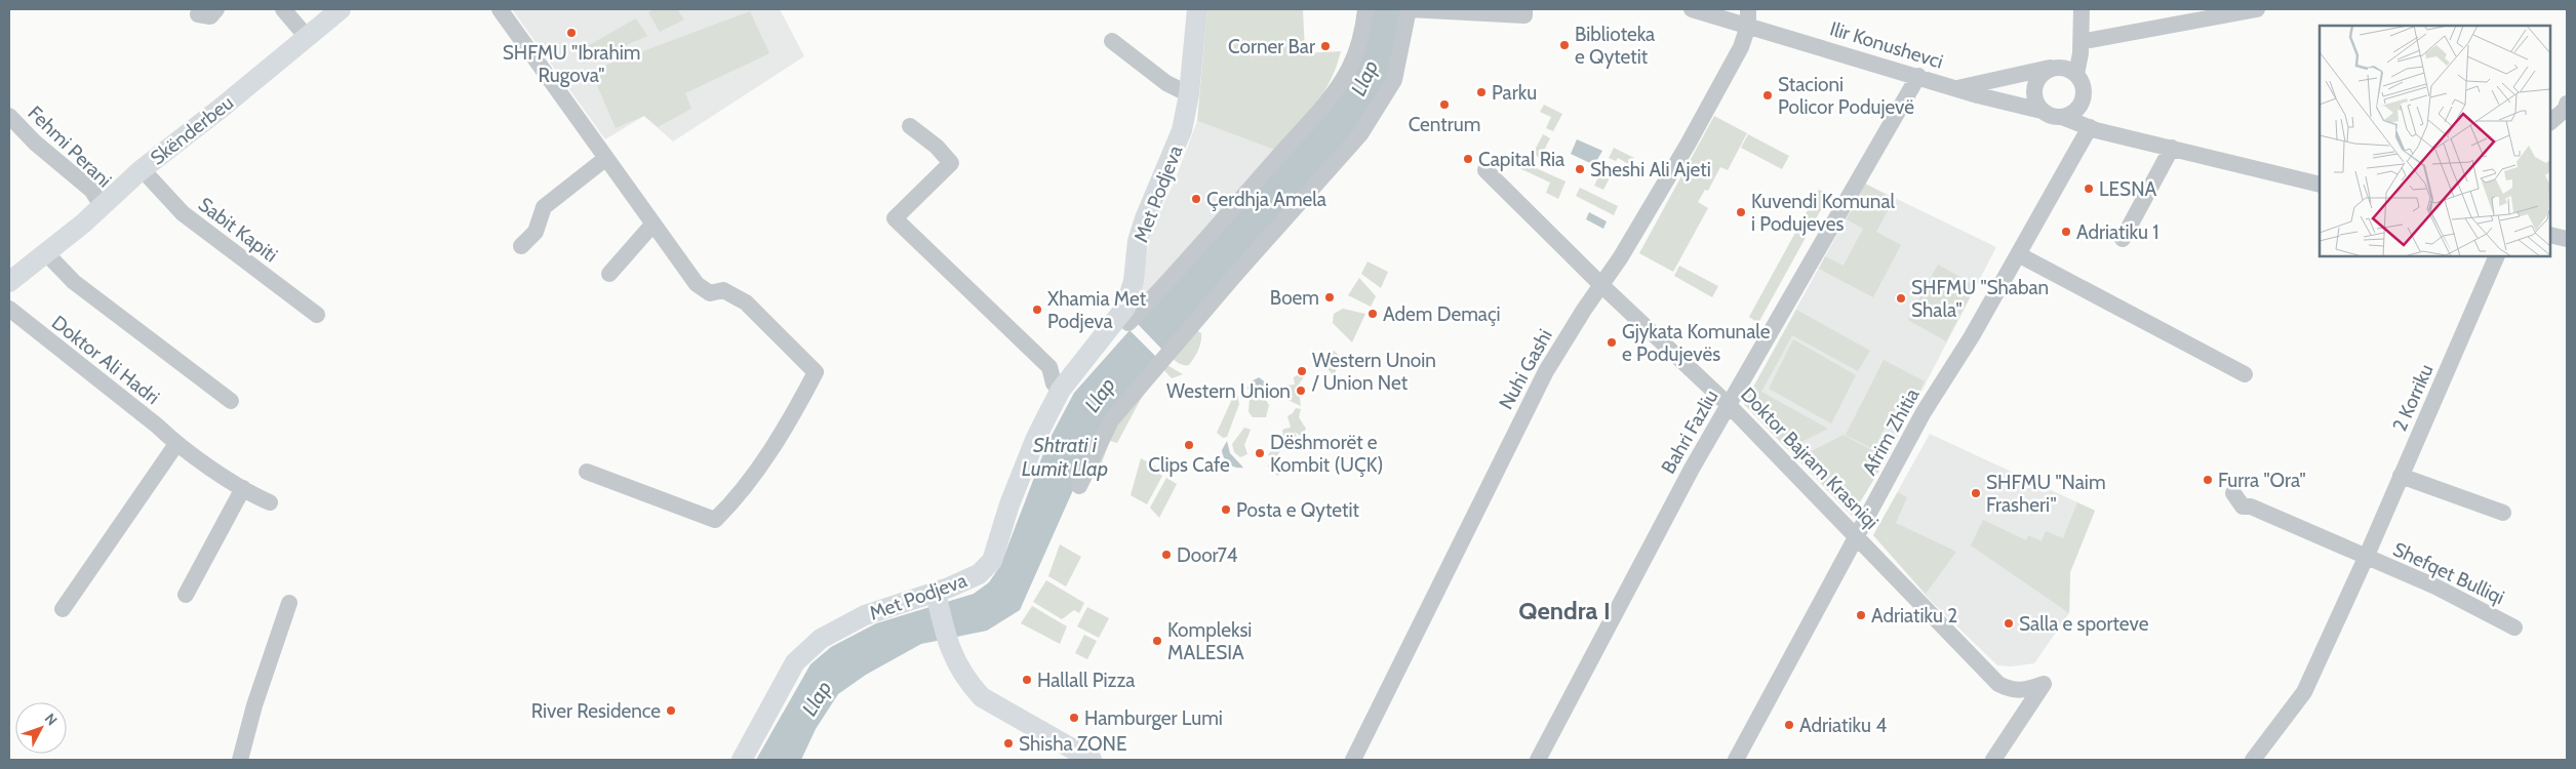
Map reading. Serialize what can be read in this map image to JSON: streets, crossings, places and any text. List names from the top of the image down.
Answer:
{
  "streets": {
    "main road": ["Skënderbeu", "Met Podjeva"],
    "street": [
      "Ilir Konushevci",
      "Fehmi Perani",
      "Sabit Kapiti",
      "Doktor Ali Hadri",
      "Nuhi Gashi",
      "2 Korriku",
      "Bahri Fazliu",
      "Afrim Zhitia",
      "Doktor Bajram Krasniqi",
      "Shefqet Bulliqi"
    ]
  },
  "crossings": [
    ["Ilir Konushevci", "Nuhi Gashi"],
    ["Ilir Konushevci", "Bahri Fazliu"],
    ["Skënderbeu", "Fehmi Perani"],
    ["Skënderbeu", "Sabit Kapiti"],
    ["Nuhi Gashi", "Doktor Bajram Krasniqi"],
    ["2 Korriku", "Shefqet Bulliqi"],
    ["Bahri Fazliu", "Doktor Bajram Krasniqi"],
    ["Afrim Zhitia", "Doktor Bajram Krasniqi"]
  ],
  "districts": ["Qendra I"],
  "water": ["Llap", "Shtrati i Lumit Llap"],
  "places": [
    "SHFMU \"Ibrahim Rugova\"",
    "Biblioteka e Qytetit",
    "Corner Bar",
    "Parku",
    "Stacioni Policor Podujevë",
    "Centrum",
    "Capital Ria",
    "Sheshi Ali Ajeti",
    "LESNA",
    "Çerdhja Amela",
    "Kuvendi Komunal i Podujeves",
    "Adriatiku 1",
    "Boem",
    "SHFMU \"Shaban Shala\"",
    "Xhamia Met Podjeva",
    "Adem Demaçi",
    "Gjykata Komunale e Podujevës",
    "Western Unoin / Union Net",
    "Western Union",
    "Clips Cafe",
    "Dëshmorët e Kombit (UÇK)",
    "Furra \"Ora\"",
    "SHFMU \"Naim Frasheri\"",
    "Posta e Qytetit",
    "Door74",
    "Adriatiku 2",
    "Salla e sporteve",
    "Kompleksi MALESIA",
    "Hallall Pizza",
    "River Residence",
    "Hamburger Lumi",
    "Adriatiku 4",
    "Shisha ZONE"
  ],
  "north": "top right"
}
